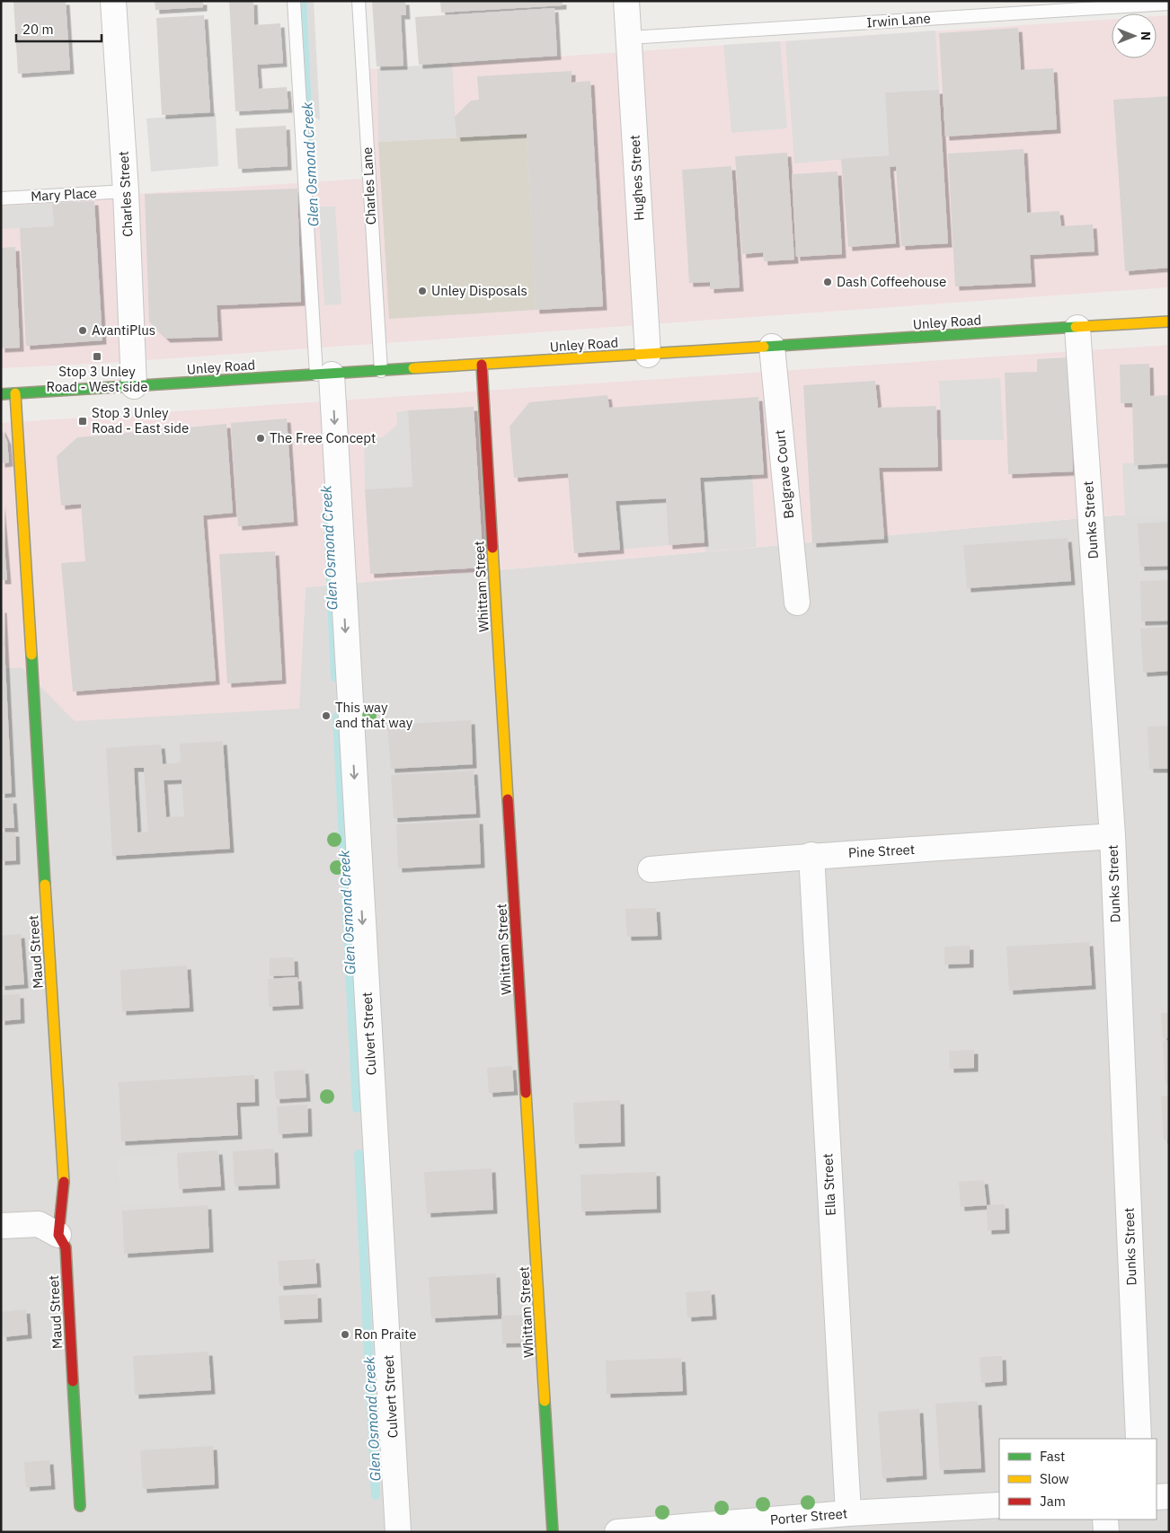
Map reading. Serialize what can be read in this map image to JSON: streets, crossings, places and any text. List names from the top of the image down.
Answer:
{
  "streets": {
    "street": [
      "Hughes Street",
      "Charles Street",
      "Unley Road",
      "Belgrave Court",
      "Dunks Street",
      "Whittam Street",
      "Pine Street",
      "Maud Street",
      "Culvert Street",
      "Ella Street",
      "Porter Street"
    ],
    "lane": ["Irwin Lane", "Charles Lane", "Mary Place"]
  },
  "crossings": [
    ["Irwin Lane", "Hughes Street"],
    ["Hughes Street", "Unley Road"],
    ["Charles Lane", "Unley Road"],
    ["Charles Street", "Mary Place"],
    ["Charles Street", "Unley Road"],
    ["Unley Road", "Belgrave Court"],
    ["Unley Road", "Dunks Street"],
    ["Unley Road", "Whittam Street"],
    ["Unley Road", "Maud Street"],
    ["Unley Road", "Culvert Street"],
    ["Dunks Street", "Pine Street"],
    ["Pine Street", "Ella Street"],
    ["Ella Street", "Porter Street"]
  ],
  "one_way": ["Culvert Street"],
  "water": ["Glen Osmond Creek"],
  "places": {
    "other": [
      "Dash Coffeehouse",
      "Unley Disposals",
      "AvantiPlus",
      "The Free Concept",
      "This way and that way",
      "Ron Praite"
    ],
    "transit": ["Stop 3 Unley Road - West side", "Stop 3 Unley Road - East side"]
  },
  "legend": ["Fast", "Slow", "Jam"],
  "scale_bar": "20 m",
  "north": "right"
}
